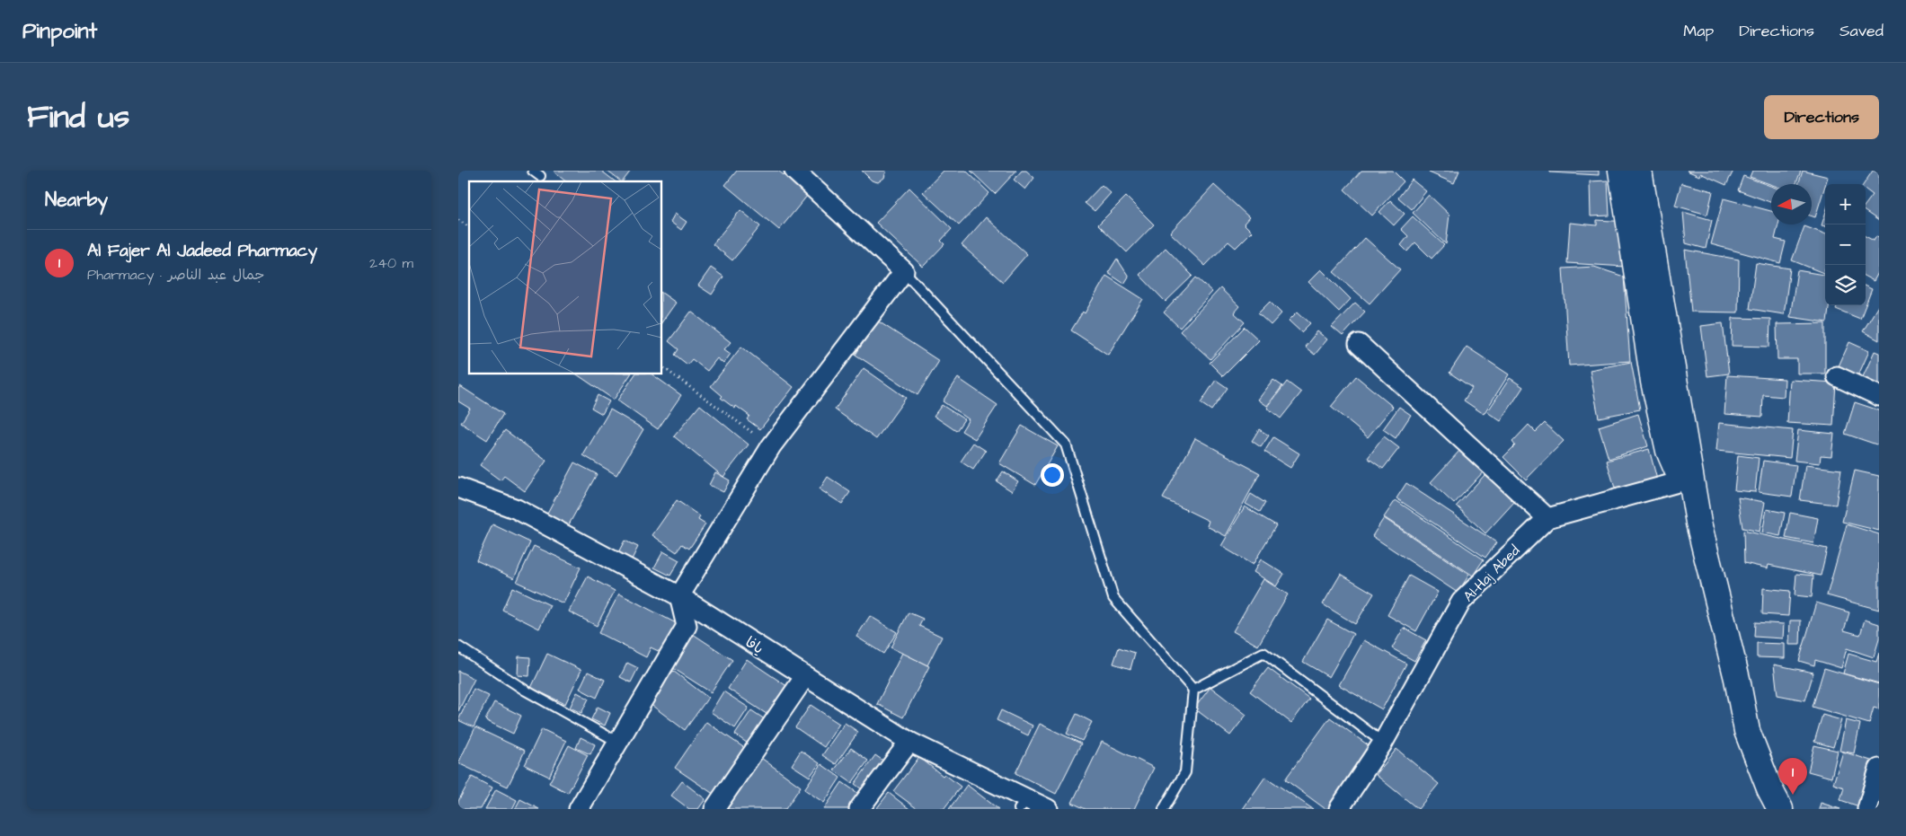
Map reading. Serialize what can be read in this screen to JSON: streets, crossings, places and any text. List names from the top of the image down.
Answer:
{
  "streets": {
    "street": ["Al-Haj Abed", "يافا"]
  },
  "north": "left",
  "page": {
    "header": "Pinpoint",
    "nav": ["Map", "Directions", "Saved"],
    "title": "Find us",
    "buttons": "Directions",
    "heading": "Nearby",
    "map_buttons": ["+", "−"],
    "list": [
      {
        "mark": "1",
        "name": "Al Fajer Al Jadeed Pharmacy",
        "note": "Pharmacy · جمال عبد الناصر",
        "value": "240 m"
      }
    ],
    "pins": "1"
  }
}
